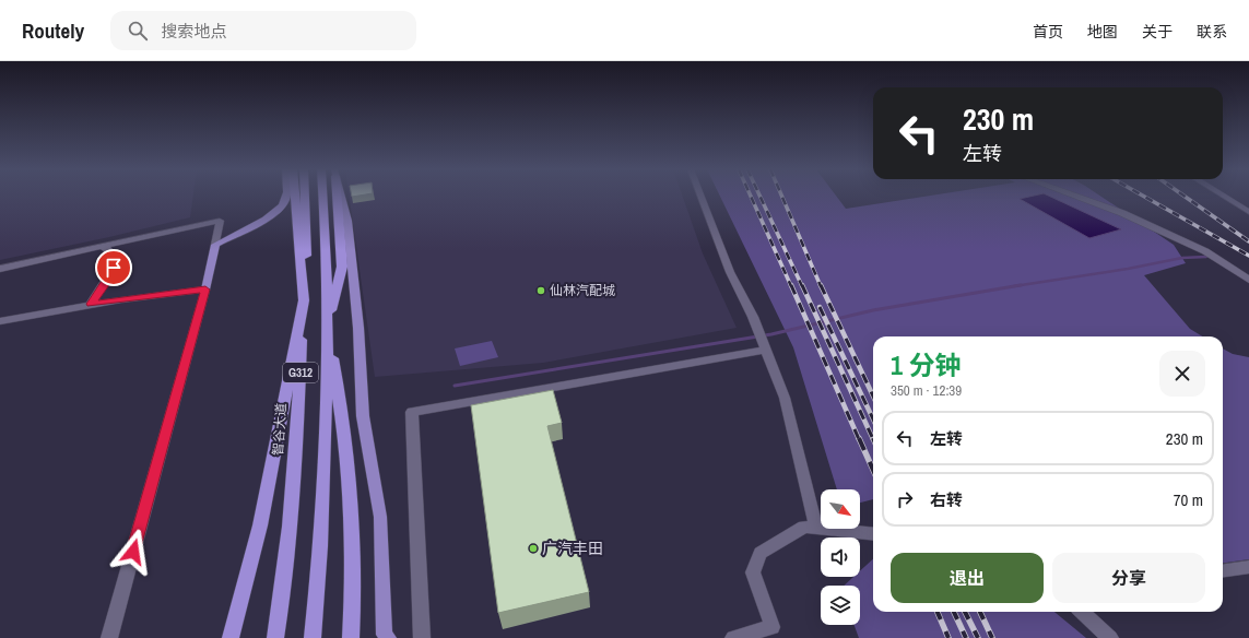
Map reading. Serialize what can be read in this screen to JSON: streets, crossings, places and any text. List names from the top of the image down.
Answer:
{
  "streets": {
    "highway": ["G312", "智谷大道"]
  },
  "places": ["仙林汽配城", "广汽丰田"],
  "north": "bottom right",
  "page": {
    "header": "Routely",
    "search": "搜索地点",
    "nav": [
      "首页",
      "地图",
      "关于",
      "联系"
    ],
    "turn": ["230 m", "左转"],
    "heading": ["1 分钟", "350 m · 12:39"],
    "list": [
      {
        "name": "左转",
        "value": "230 m"
      },
      {
        "name": "右转",
        "value": "70 m"
      }
    ],
    "buttons": ["退出", "分享"]
  }
}
